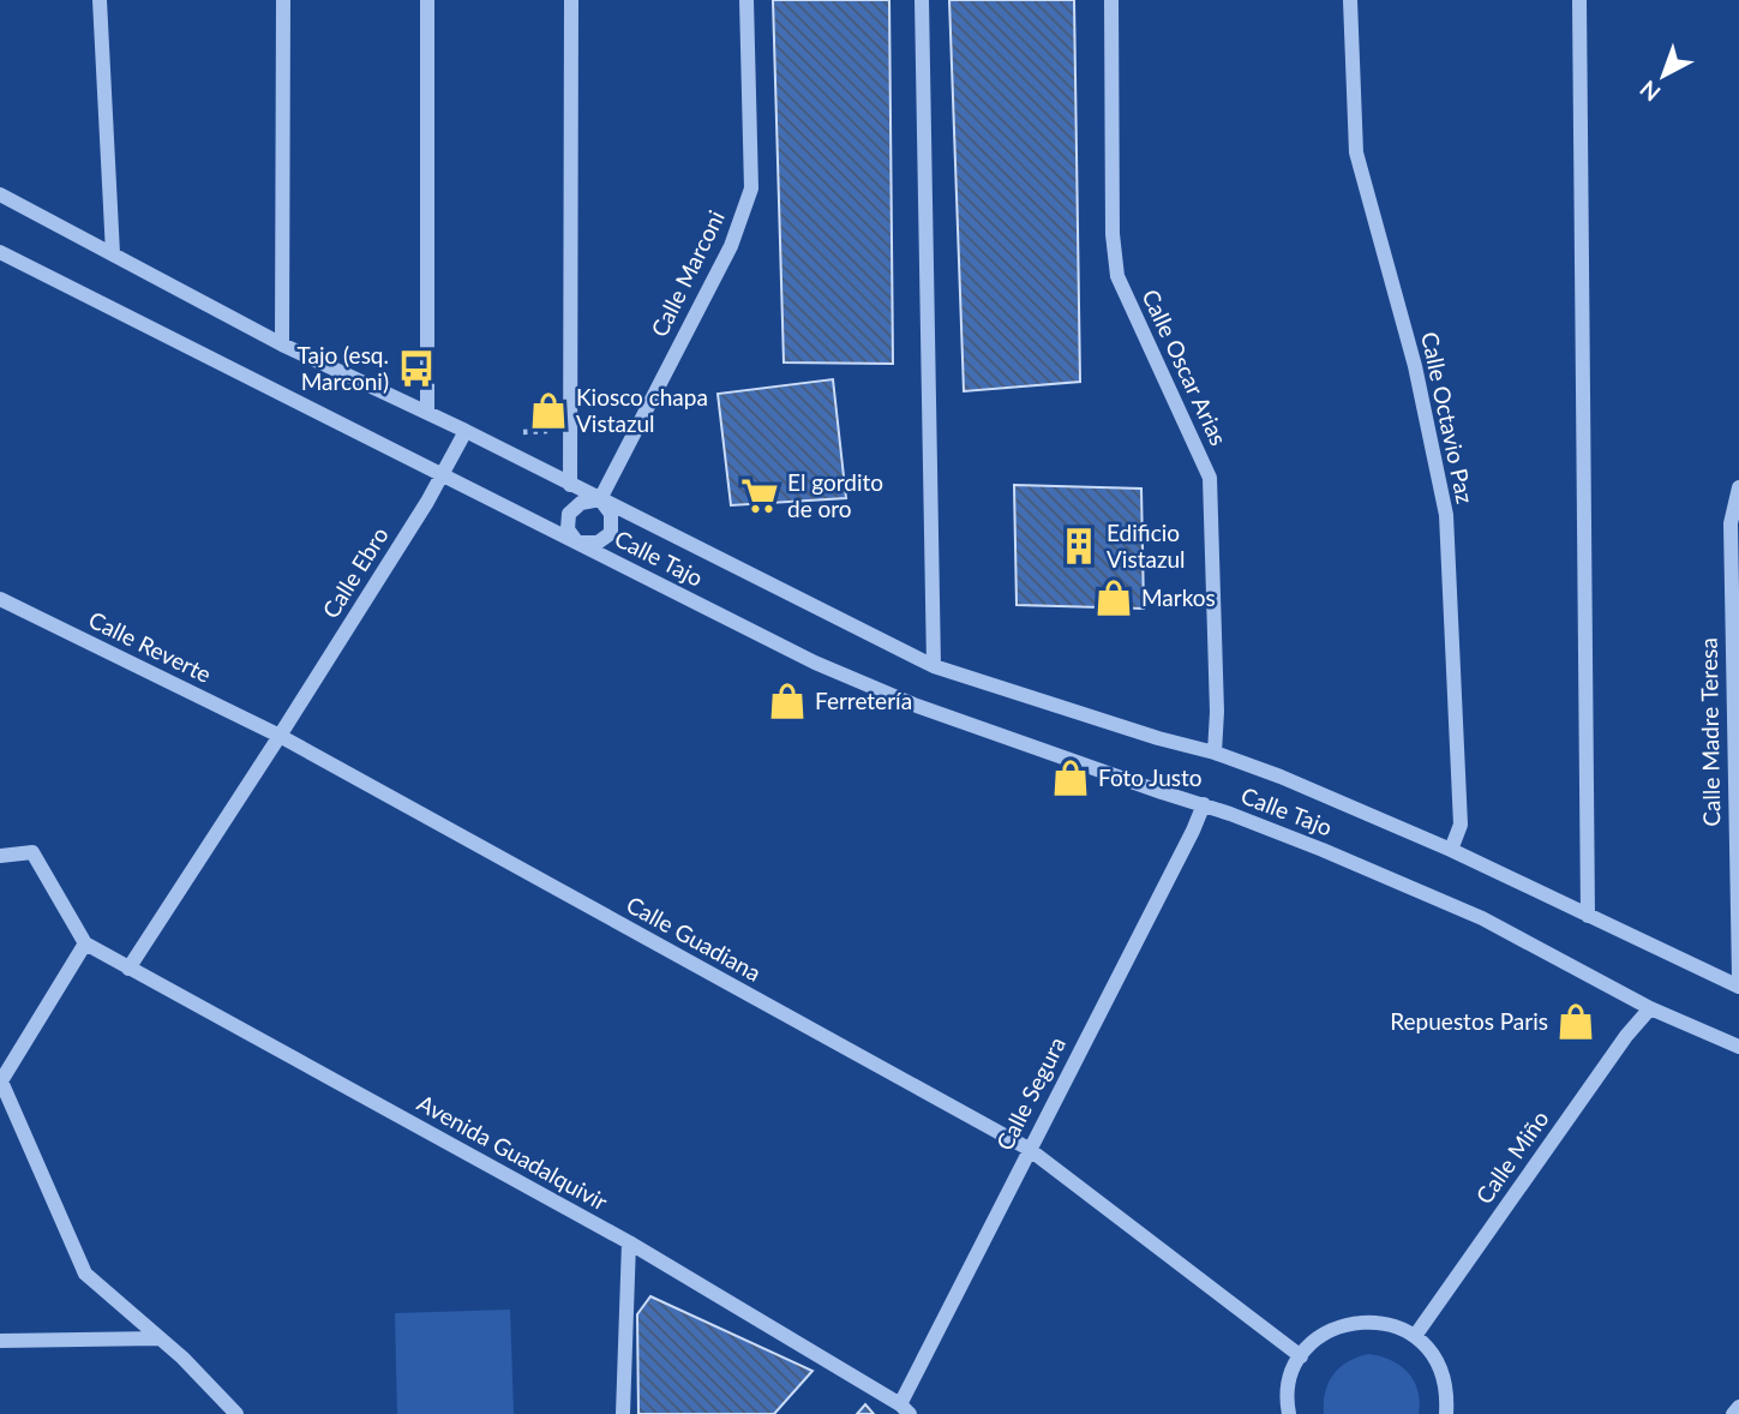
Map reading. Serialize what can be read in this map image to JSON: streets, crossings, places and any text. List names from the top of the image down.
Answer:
{
  "streets": {
    "street": [
      "Calle Marconi",
      "Calle Oscar Arias",
      "Calle Octavio Paz",
      "Calle Tajo",
      "Calle Ebro",
      "Calle Reverte",
      "Calle Madre Teresa",
      "Calle Guadiana",
      "Calle Segura",
      "Avenida Guadalquivir",
      "Calle Miño"
    ]
  },
  "crossings": [
    ["Calle Marconi", "Calle Tajo"],
    ["Calle Oscar Arias", "Calle Tajo"],
    ["Calle Octavio Paz", "Calle Tajo"],
    ["Calle Tajo", "Calle Ebro"],
    ["Calle Tajo", "Calle Segura"],
    ["Calle Tajo", "Calle Miño"],
    ["Calle Ebro", "Calle Reverte"],
    ["Calle Ebro", "Calle Guadiana"],
    ["Calle Reverte", "Calle Guadiana"],
    ["Calle Guadiana", "Calle Segura"],
    ["Calle Segura", "Avenida Guadalquivir"]
  ],
  "places": {
    "bus stop": ["Tajo (esq. Marconi)"],
    "shop": [
      "Kiosco chapa Vistazul",
      "Markos",
      "Ferretería",
      "Foto Justo",
      "Repuestos Paris"
    ],
    "supermarket": ["El gordito de oro"],
    "building": ["Edificio Vistazul"]
  },
  "north": "bottom left"
}
